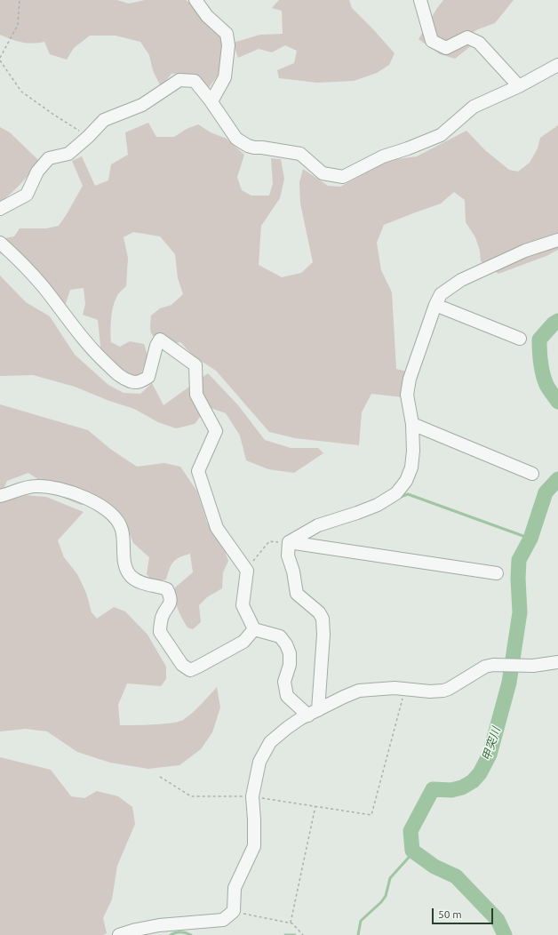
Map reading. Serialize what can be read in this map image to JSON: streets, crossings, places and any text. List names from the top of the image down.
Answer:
{
  "water": ["甲突川"],
  "scale_bar": "50 m"
}
